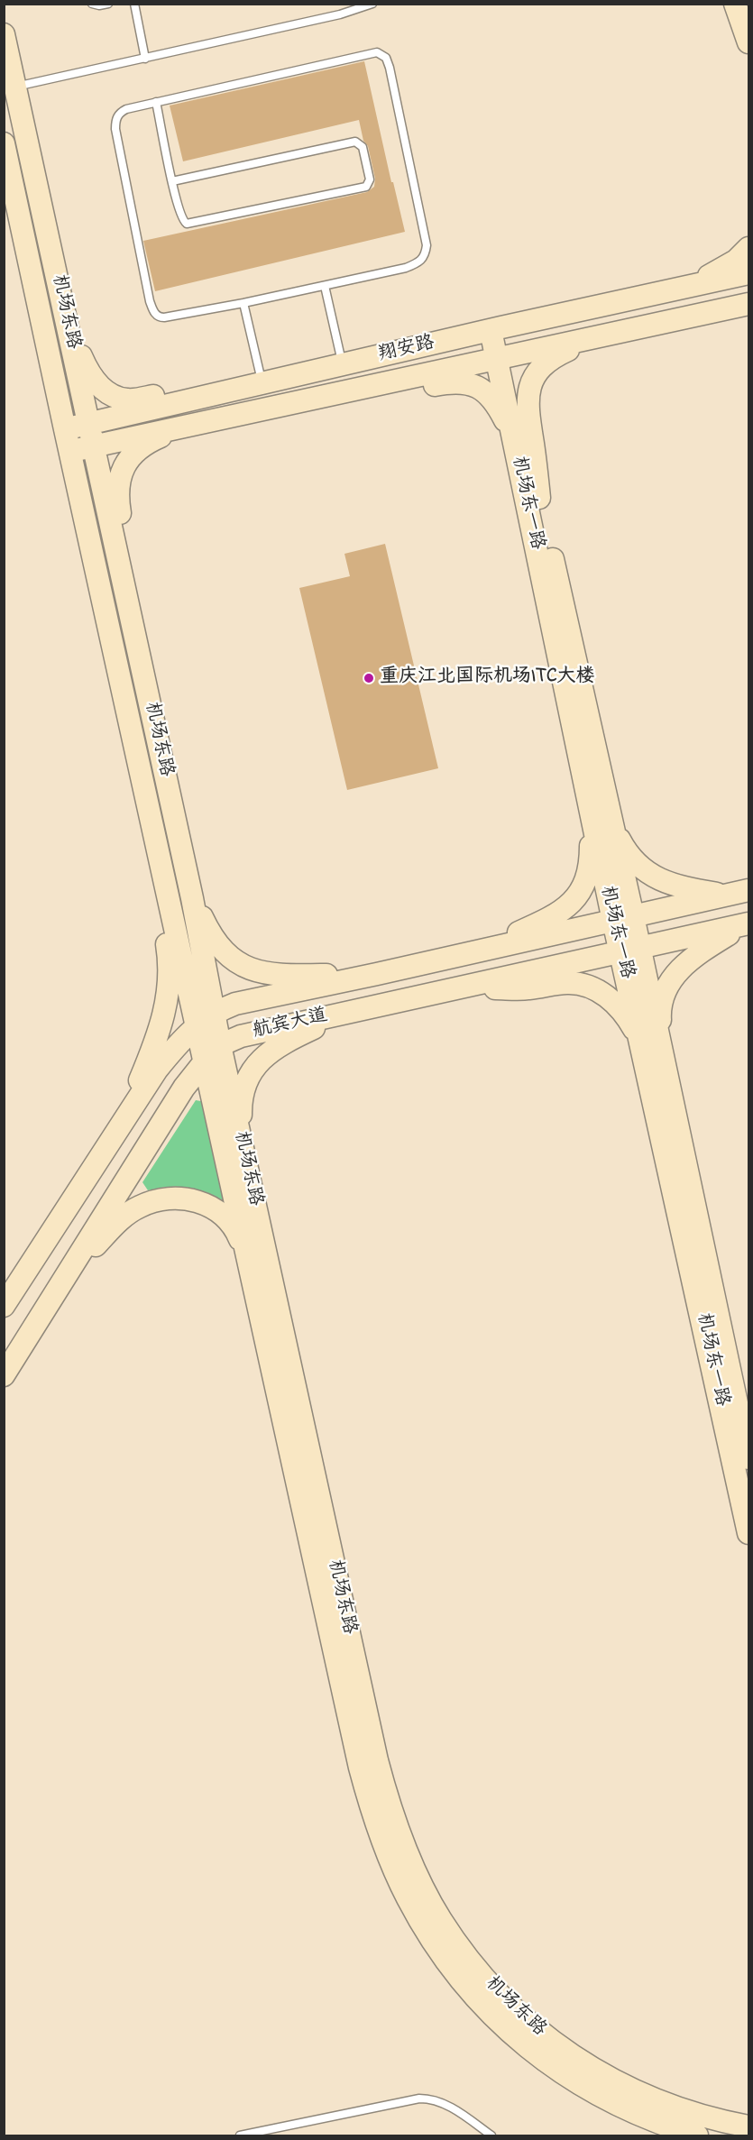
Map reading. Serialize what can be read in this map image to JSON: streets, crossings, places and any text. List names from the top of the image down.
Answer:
{
  "streets": {
    "street": [
      "机场东路",
      "翔安路",
      "机场东一路",
      "航宾大道"
    ]
  },
  "crossings": [
    ["机场东路", "翔安路"],
    ["机场东路", "航宾大道"],
    ["翔安路", "机场东一路"],
    ["机场东一路", "航宾大道"]
  ],
  "places": ["重庆江北国际机场ITC大楼"]
}
